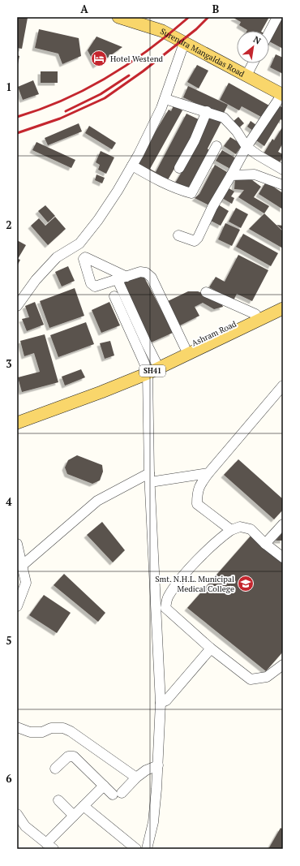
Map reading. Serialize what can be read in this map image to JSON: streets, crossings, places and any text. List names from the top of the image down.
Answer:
{
  "streets": {
    "main road": ["Surendra Mangaldas Road", "Ashram Road", "SH41"]
  },
  "places": {
    "hotel": ["Hotel Westend"],
    "school or university": ["Smt. N.H.L. Municipal Medical College"]
  },
  "north": "top right",
  "grid": {
    "columns": ["A", "B"],
    "rows": [
      "1",
      "2",
      "3",
      "4",
      "5",
      "6"
    ]
  }
}
